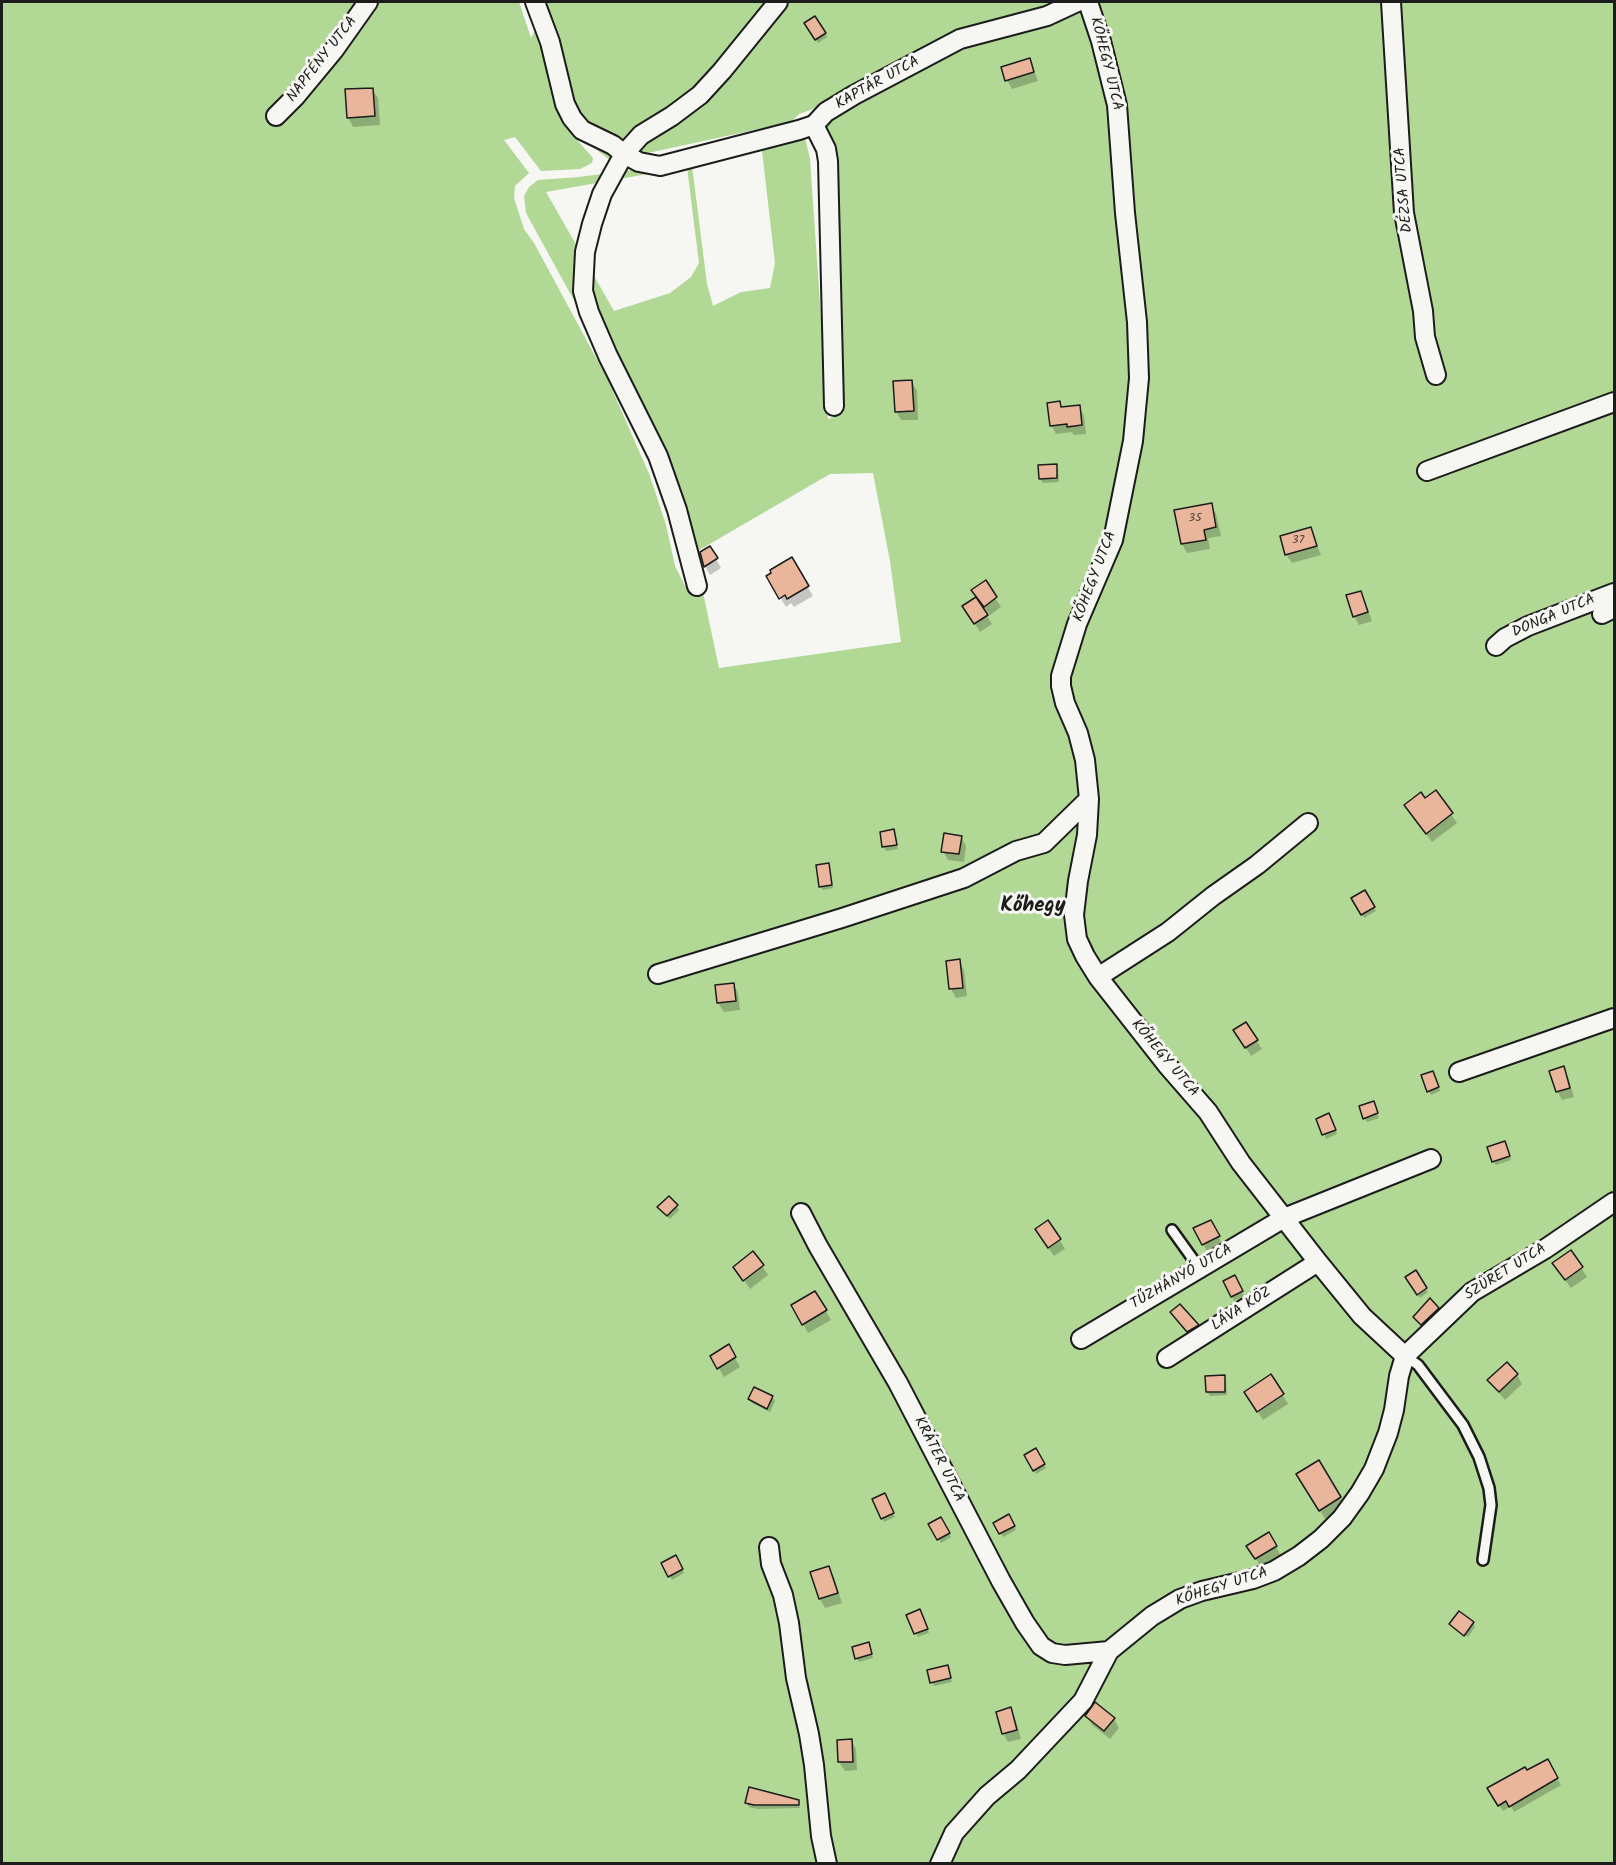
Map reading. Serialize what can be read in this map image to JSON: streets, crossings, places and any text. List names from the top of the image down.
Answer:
{
  "streets": {
    "street": [
      "NAPFÉNY UTCA",
      "KŐHEGY UTCA",
      "KAPTÁR UTCA",
      "DÉZSA UTCA",
      "DONGA UTCA",
      "SZÜRET UTCA",
      "TŰZHÁNYÓ UTCA",
      "LÁVA KÖZ",
      "KRÁTER UTCA"
    ]
  },
  "crossings": [
    ["KŐHEGY UTCA", "SZÜRET UTCA"],
    ["KŐHEGY UTCA", "TŰZHÁNYÓ UTCA"],
    ["KŐHEGY UTCA", "LÁVA KÖZ"],
    ["KŐHEGY UTCA", "KRÁTER UTCA"]
  ],
  "districts": ["Kőhegy"],
  "house_numbers": ["35", "37"]
}
